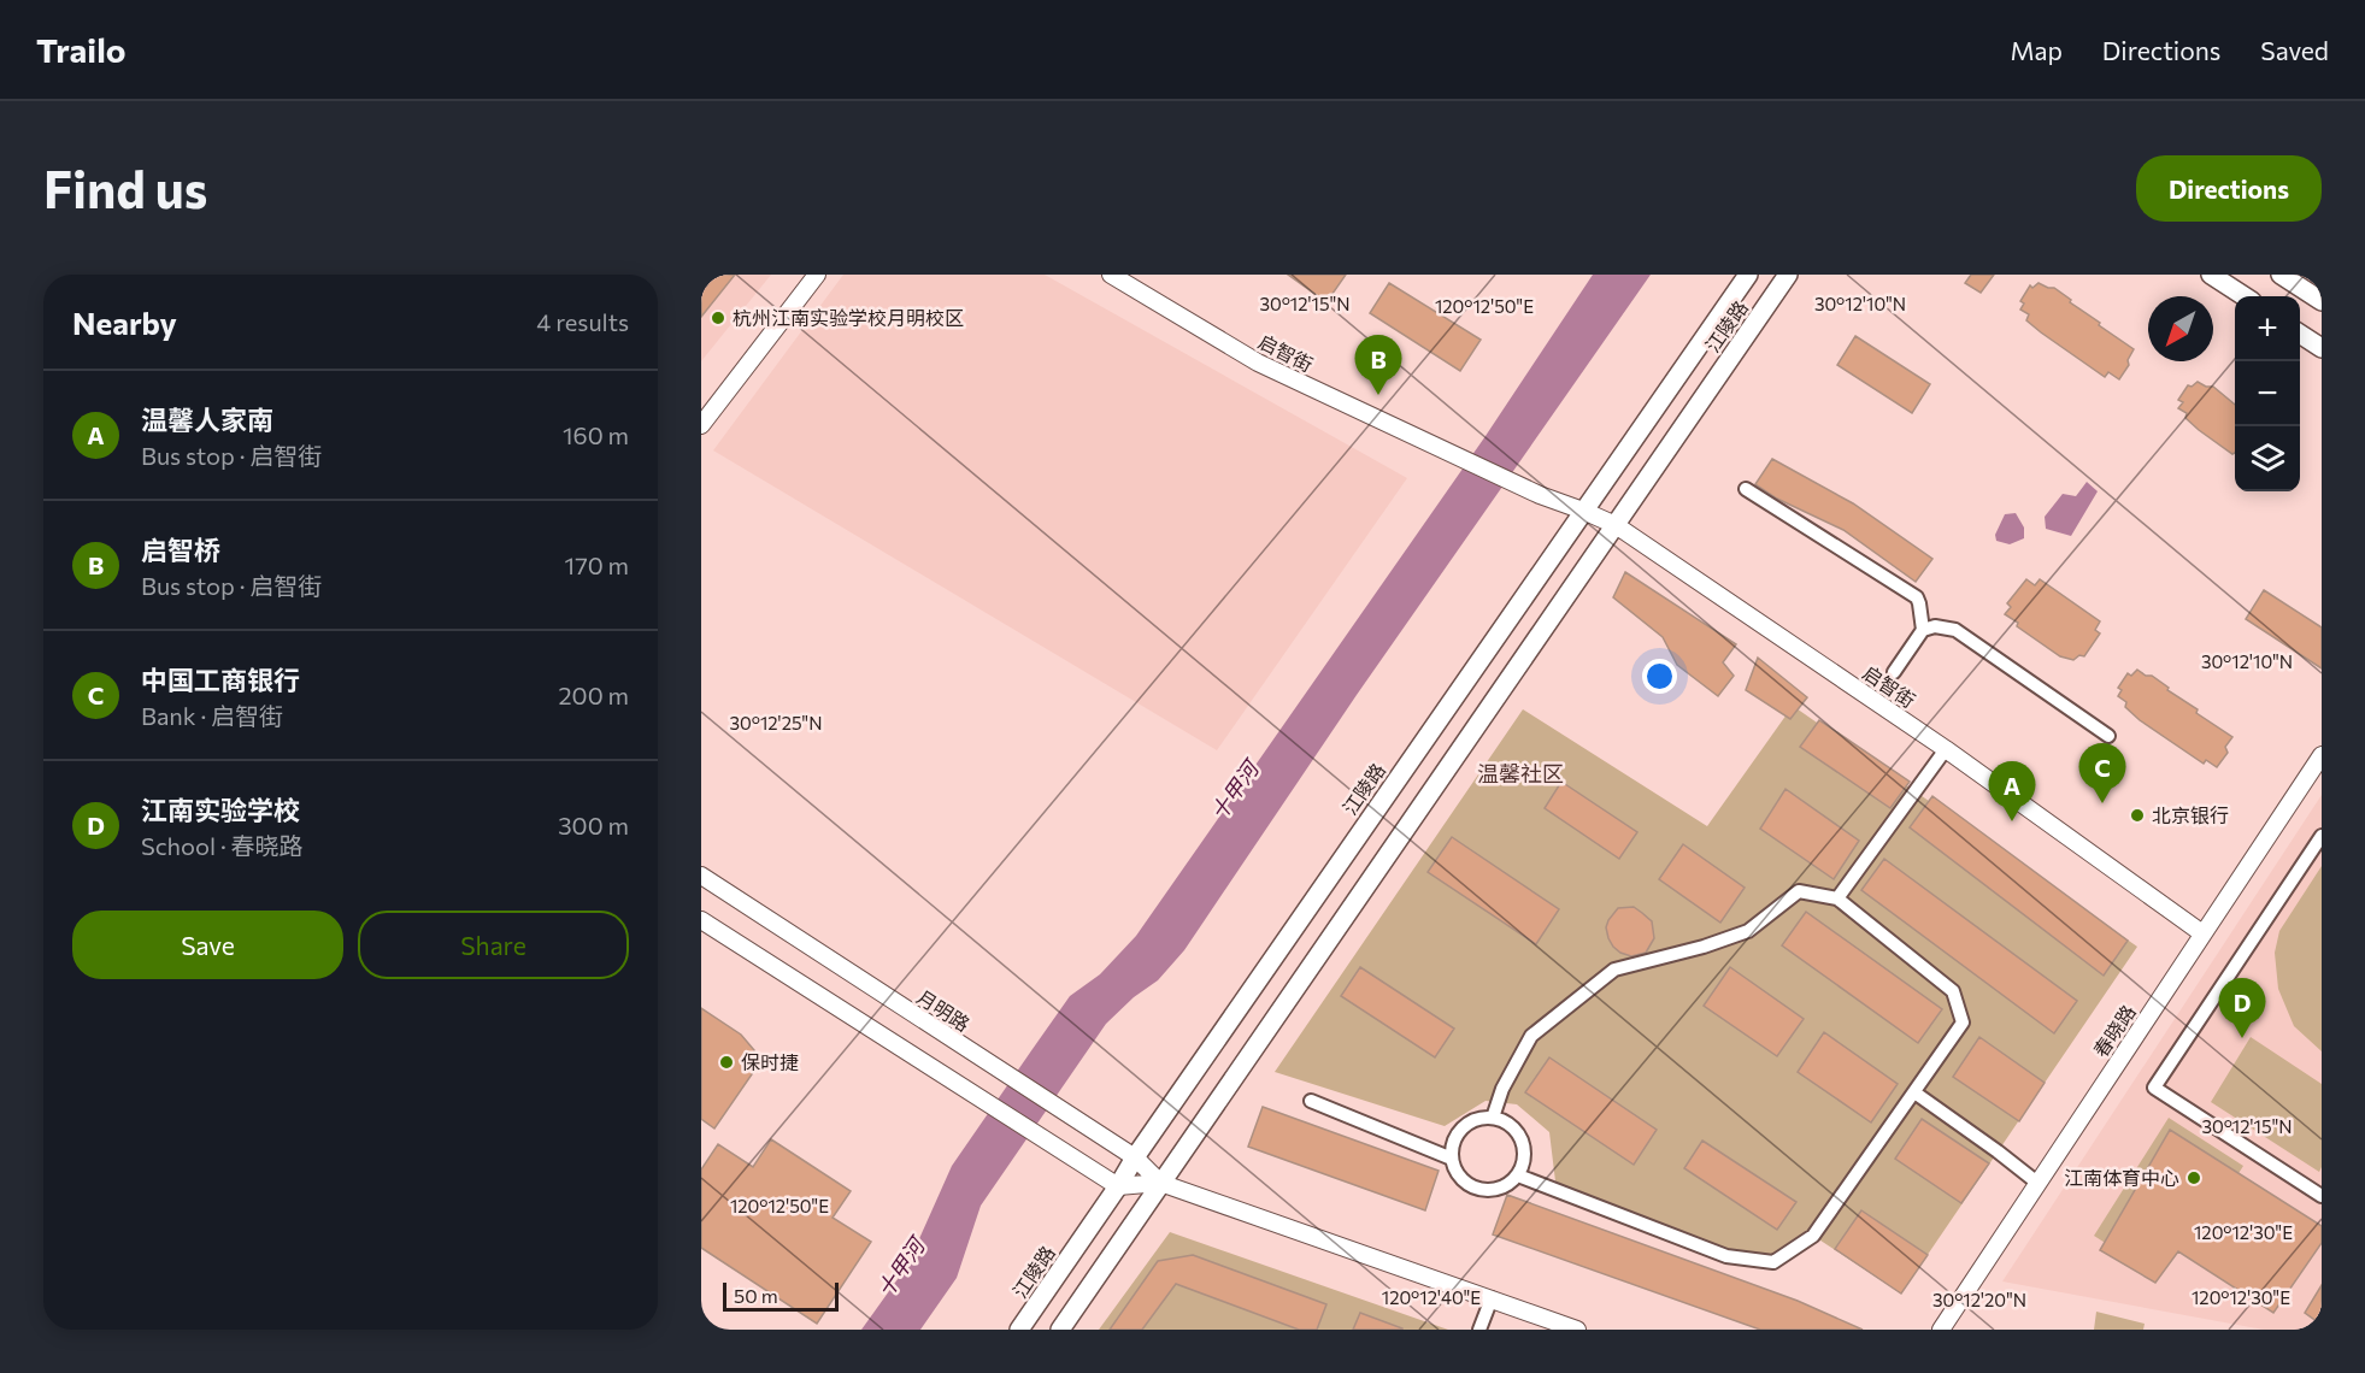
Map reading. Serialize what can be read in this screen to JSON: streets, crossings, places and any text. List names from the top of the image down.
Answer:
{
  "streets": {
    "main road": ["江陵路"],
    "street": ["启智街", "月明路", "春晓路"]
  },
  "crossings": [
    ["江陵路", "启智街"],
    ["江陵路", "月明路"],
    ["启智街", "春晓路"]
  ],
  "districts": ["温馨社区"],
  "water": ["十甲河"],
  "places": [
    "杭州江南实验学校月明校区",
    "北京银行",
    "保时捷",
    "江南体育中心"
  ],
  "scale_bar": "50 m",
  "north": "bottom left",
  "page": {
    "header": "Trailo",
    "nav": ["Map", "Directions", "Saved"],
    "buttons": [
      "Directions",
      ["Save", "Share"]
    ],
    "title": "Find us",
    "heading": ["Nearby", "4 results"],
    "map_buttons": ["+", "−"],
    "pins": [
      "B",
      "C",
      "A",
      "D"
    ],
    "list": [
      {
        "mark": "A",
        "name": "温馨人家南",
        "note": "Bus stop · 启智街",
        "value": "160 m"
      },
      {
        "mark": "B",
        "name": "启智桥",
        "note": "Bus stop · 启智街",
        "value": "170 m"
      },
      {
        "mark": "C",
        "name": "中国工商银行",
        "note": "Bank · 启智街",
        "value": "200 m"
      },
      {
        "mark": "D",
        "name": "江南实验学校",
        "note": "School · 春晓路",
        "value": "300 m"
      }
    ],
    "scale": "50 m"
  },
  "coordinates": [
    "30°12'15\"N",
    "30°12'10\"N",
    "120°12'50\"E",
    "30°12'25\"N",
    "120°12'30\"E",
    "120°12'40\"E",
    "30°12'20\"N"
  ]
}
